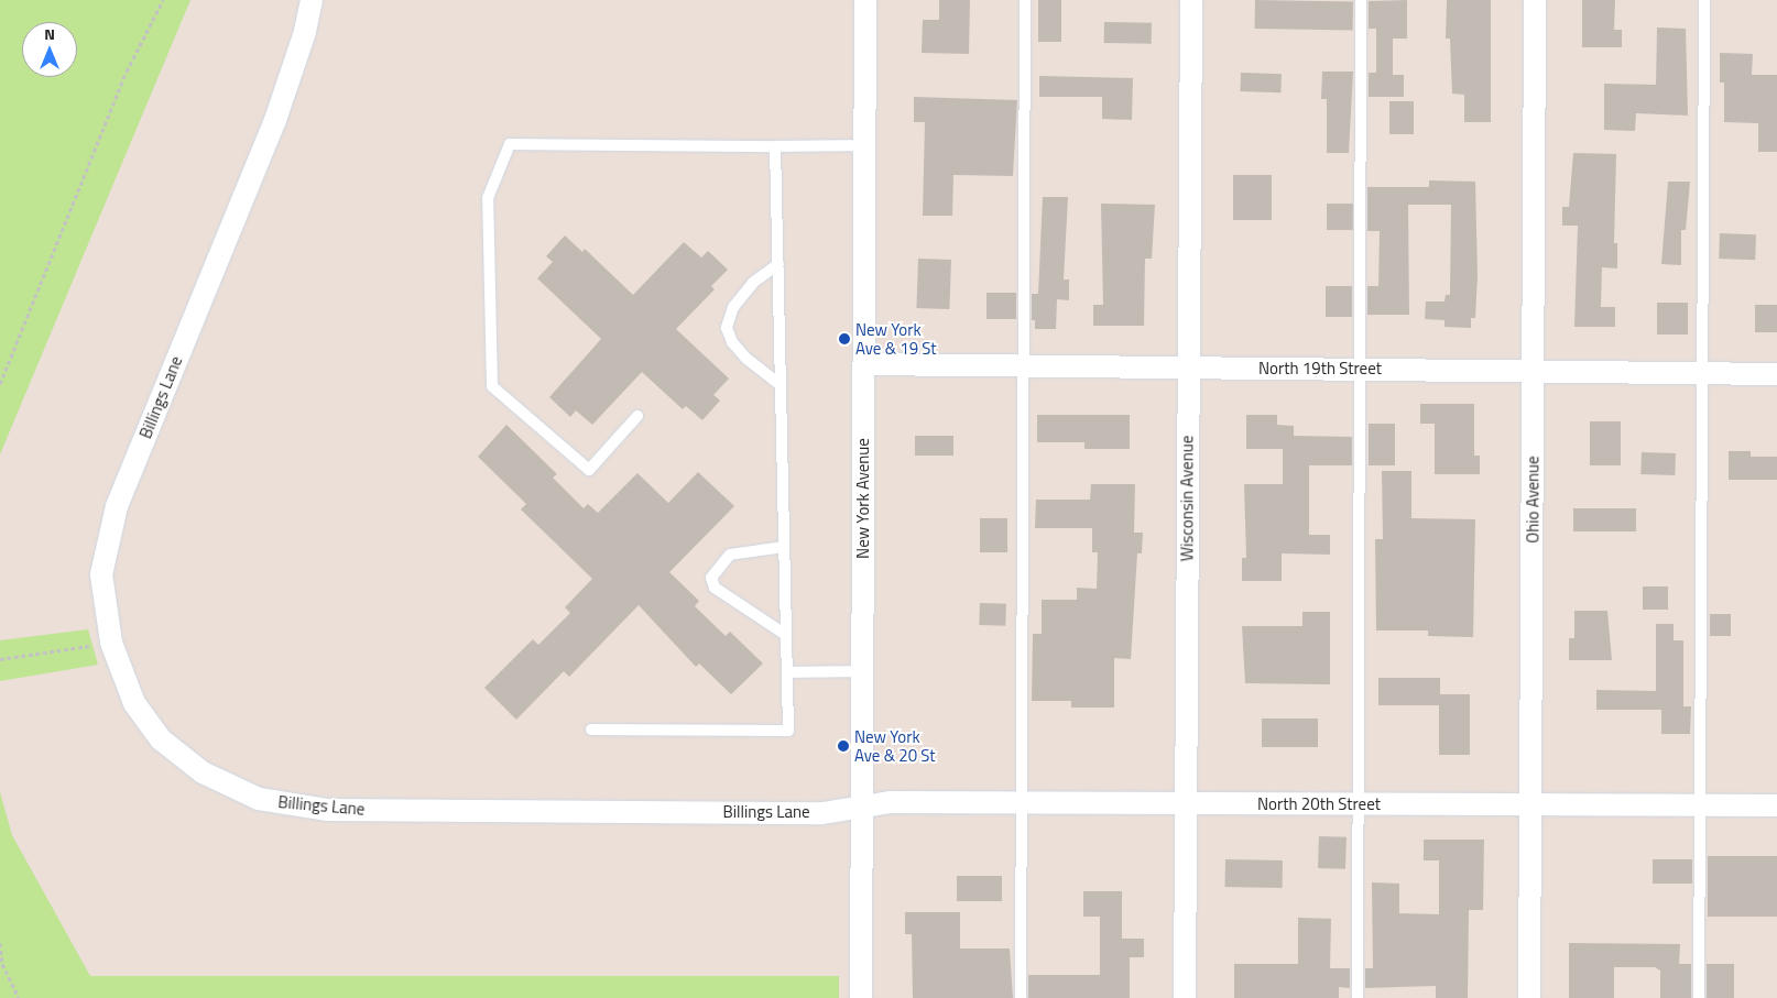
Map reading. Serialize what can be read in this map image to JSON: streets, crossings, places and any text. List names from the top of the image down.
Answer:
{
  "streets": {
    "street": [
      "North 19th Street",
      "Billings Lane",
      "New York Avenue",
      "Wisconsin Avenue",
      "Ohio Avenue",
      "North 20th Street"
    ]
  },
  "crossings": [
    ["North 19th Street", "New York Avenue"],
    ["North 19th Street", "Wisconsin Avenue"],
    ["North 19th Street", "Ohio Avenue"],
    ["Billings Lane", "New York Avenue"],
    ["Billings Lane", "North 20th Street"],
    ["New York Avenue", "North 20th Street"],
    ["Wisconsin Avenue", "North 20th Street"],
    ["Ohio Avenue", "North 20th Street"]
  ],
  "places": ["New York Ave & 19 St", "New York Ave & 20 St"],
  "north": "top"
}
